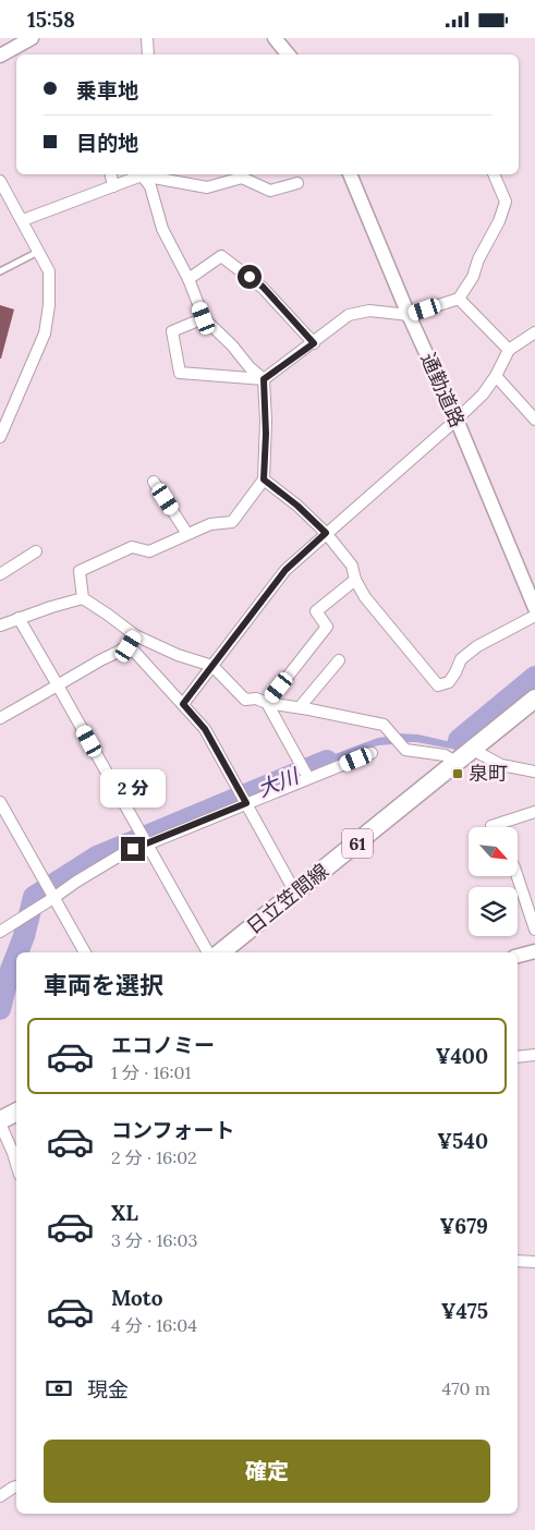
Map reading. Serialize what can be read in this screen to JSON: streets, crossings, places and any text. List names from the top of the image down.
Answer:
{
  "streets": {
    "main road": ["61", "日立笠間線"],
    "street": ["通勤道路"]
  },
  "water": ["大川"],
  "places": {
    "transit": ["泉町"]
  },
  "north": "bottom right",
  "page": {
    "status": "15:58",
    "banner": ["乗車地", "目的地"],
    "bubble": "2 分",
    "heading": "車両を選択",
    "list": [
      {
        "name": "エコノミー",
        "note": "1 分 · 16:01",
        "value": "¥400"
      },
      {
        "name": "コンフォート",
        "note": "2 分 · 16:02",
        "value": "¥540"
      },
      {
        "name": "XL",
        "note": "3 分 · 16:03",
        "value": "¥679"
      },
      {
        "name": "Moto",
        "note": "4 分 · 16:04",
        "value": "¥475"
      }
    ],
    "pay": ["現金", "470 m"],
    "buttons": "確定"
  }
}
